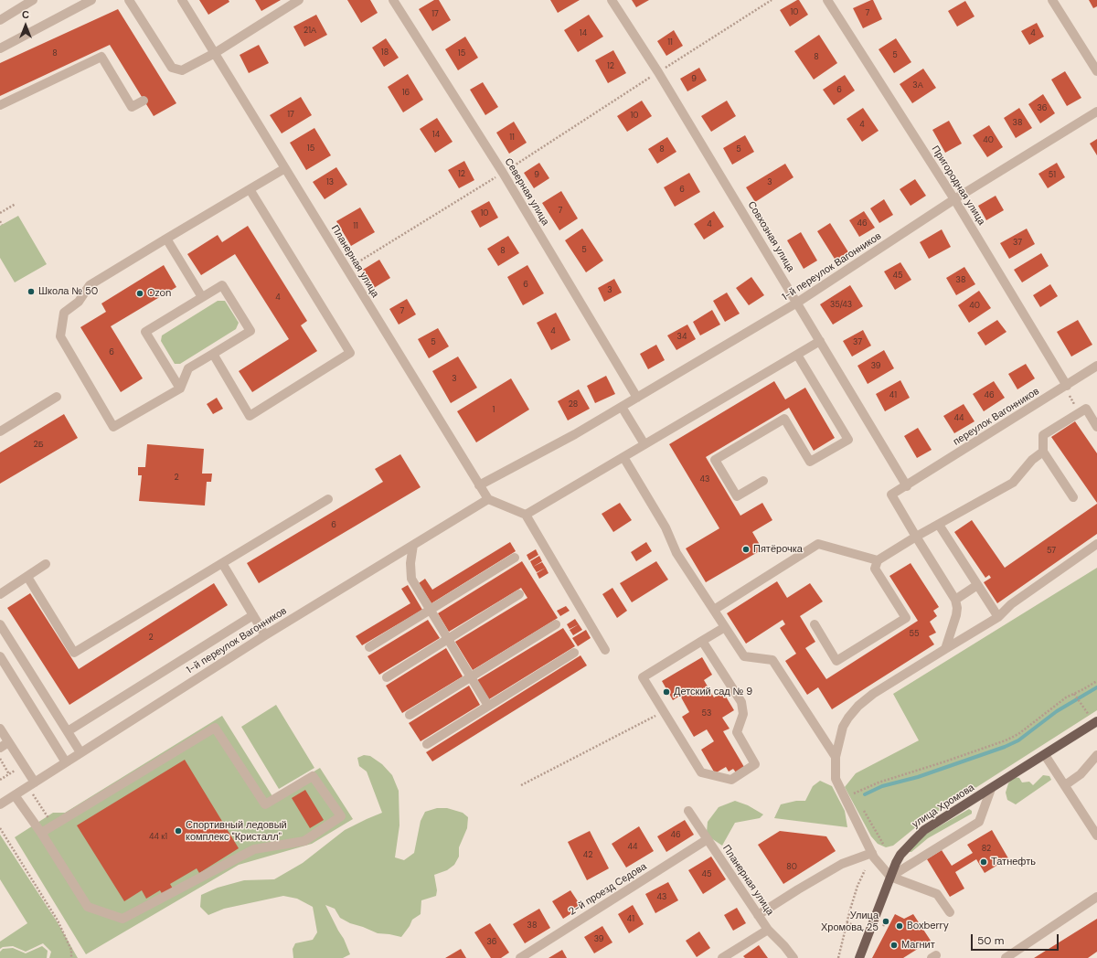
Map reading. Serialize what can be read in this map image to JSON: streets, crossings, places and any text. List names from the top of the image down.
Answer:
{
  "streets": {
    "main road": ["улица Хромова"],
    "street": [
      "Пригородная улица",
      "Северная улица",
      "Совхозная улица",
      "Планерная улица",
      "1-й переулок Вагонников",
      "переулок Вагонников",
      "2-й проезд Седова"
    ]
  },
  "crossings": [
    ["Пригородная улица", "1-й переулок Вагонников"],
    ["Пригородная улица", "переулок Вагонников"],
    ["Северная улица", "1-й переулок Вагонников"],
    ["Совхозная улица", "1-й переулок Вагонников"],
    ["Совхозная улица", "переулок Вагонников"],
    ["Планерная улица", "1-й переулок Вагонников"],
    ["Планерная улица", "2-й проезд Седова"]
  ],
  "places": [
    "Школа № 50",
    "Ozon",
    "Пятёрочка",
    "Детский сад № 9",
    "Спортивный ледовый комплекс \"Кристалл\"",
    "Татнефть",
    "Улица Хромова, 25",
    "Boxberry",
    "Магнит"
  ],
  "house_numbers": [
    "10",
    "7",
    "17",
    "21А",
    "14",
    "4",
    "11",
    "18",
    "8",
    "15",
    "5",
    "8",
    "12",
    "9",
    "3А",
    "6",
    "16",
    "36",
    "17",
    "10",
    "38",
    "4",
    "14",
    "11",
    "40",
    "15",
    "8",
    "5",
    "12",
    "9",
    "51",
    "13",
    "3",
    "6",
    "7",
    "10",
    "46",
    "4",
    "11",
    "37",
    "5",
    "8",
    "45",
    "38",
    "6",
    "3",
    "4",
    "35/43",
    "40",
    "7",
    "4",
    "34",
    "5",
    "37",
    "6",
    "39",
    "3",
    "41",
    "46",
    "28",
    "1",
    "44",
    "2Б",
    "2",
    "43",
    "6",
    "57",
    "55",
    "2",
    "53",
    "46",
    "44 к1",
    "44",
    "82",
    "42",
    "80",
    "45",
    "43",
    "41",
    "38",
    "39",
    "36"
  ],
  "scale_bar": "50 m",
  "north": "top"
}
